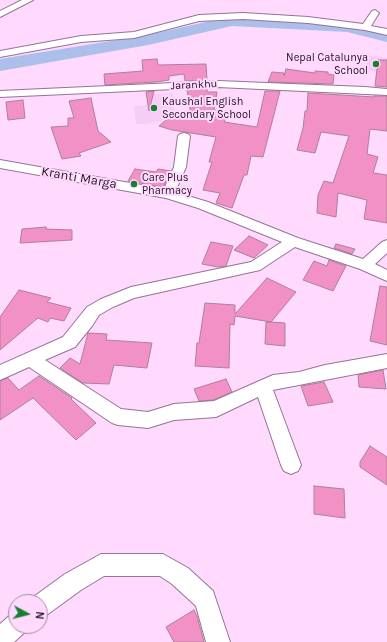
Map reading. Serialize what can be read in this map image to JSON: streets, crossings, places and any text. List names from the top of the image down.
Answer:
{
  "streets": {
    "street": ["Jarankhu", "Kranti Marga"]
  },
  "places": ["Nepal Catalunya School", "Kaushal English Secondary School", "Care Plus Pharmacy"],
  "north": "right"
}
